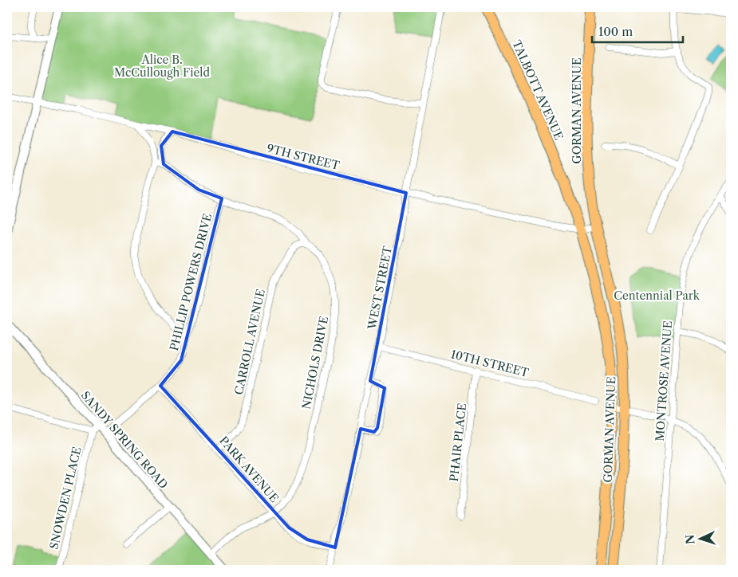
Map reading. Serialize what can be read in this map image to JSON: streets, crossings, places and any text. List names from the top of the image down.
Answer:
{
  "streets": {
    "main road": ["TALBOTT AVENUE", "GORMAN AVENUE"],
    "street": [
      "9TH STREET",
      "PHILLIP POWERS DRIVE",
      "WEST STREET",
      "CARROLL AVENUE",
      "NICHOLS DRIVE",
      "10TH STREET",
      "MONTROSE AVENUE",
      "SANDY SPRING ROAD",
      "PHAIR PLACE",
      "PARK AVENUE",
      "SNOWDEN PLACE"
    ]
  },
  "crossings": [
    ["TALBOTT AVENUE", "GORMAN AVENUE"],
    ["TALBOTT AVENUE", "9TH STREET"],
    ["GORMAN AVENUE", "9TH STREET"],
    ["9TH STREET", "WEST STREET"],
    ["PHILLIP POWERS DRIVE", "NICHOLS DRIVE"],
    ["PHILLIP POWERS DRIVE", "SANDY SPRING ROAD"],
    ["PHILLIP POWERS DRIVE", "PARK AVENUE"],
    ["PHILLIP POWERS DRIVE", "SNOWDEN PLACE"],
    ["WEST STREET", "10TH STREET"],
    ["WEST STREET", "PARK AVENUE"],
    ["CARROLL AVENUE", "NICHOLS DRIVE"],
    ["CARROLL AVENUE", "PARK AVENUE"],
    ["NICHOLS DRIVE", "SANDY SPRING ROAD"],
    ["NICHOLS DRIVE", "PARK AVENUE"],
    ["10TH STREET", "PHAIR PLACE"],
    ["SANDY SPRING ROAD", "SNOWDEN PLACE"]
  ],
  "parks": ["Alice B. McCullough Field", "Centennial Park"],
  "scale_bar": "100 m",
  "north": "left"
}
